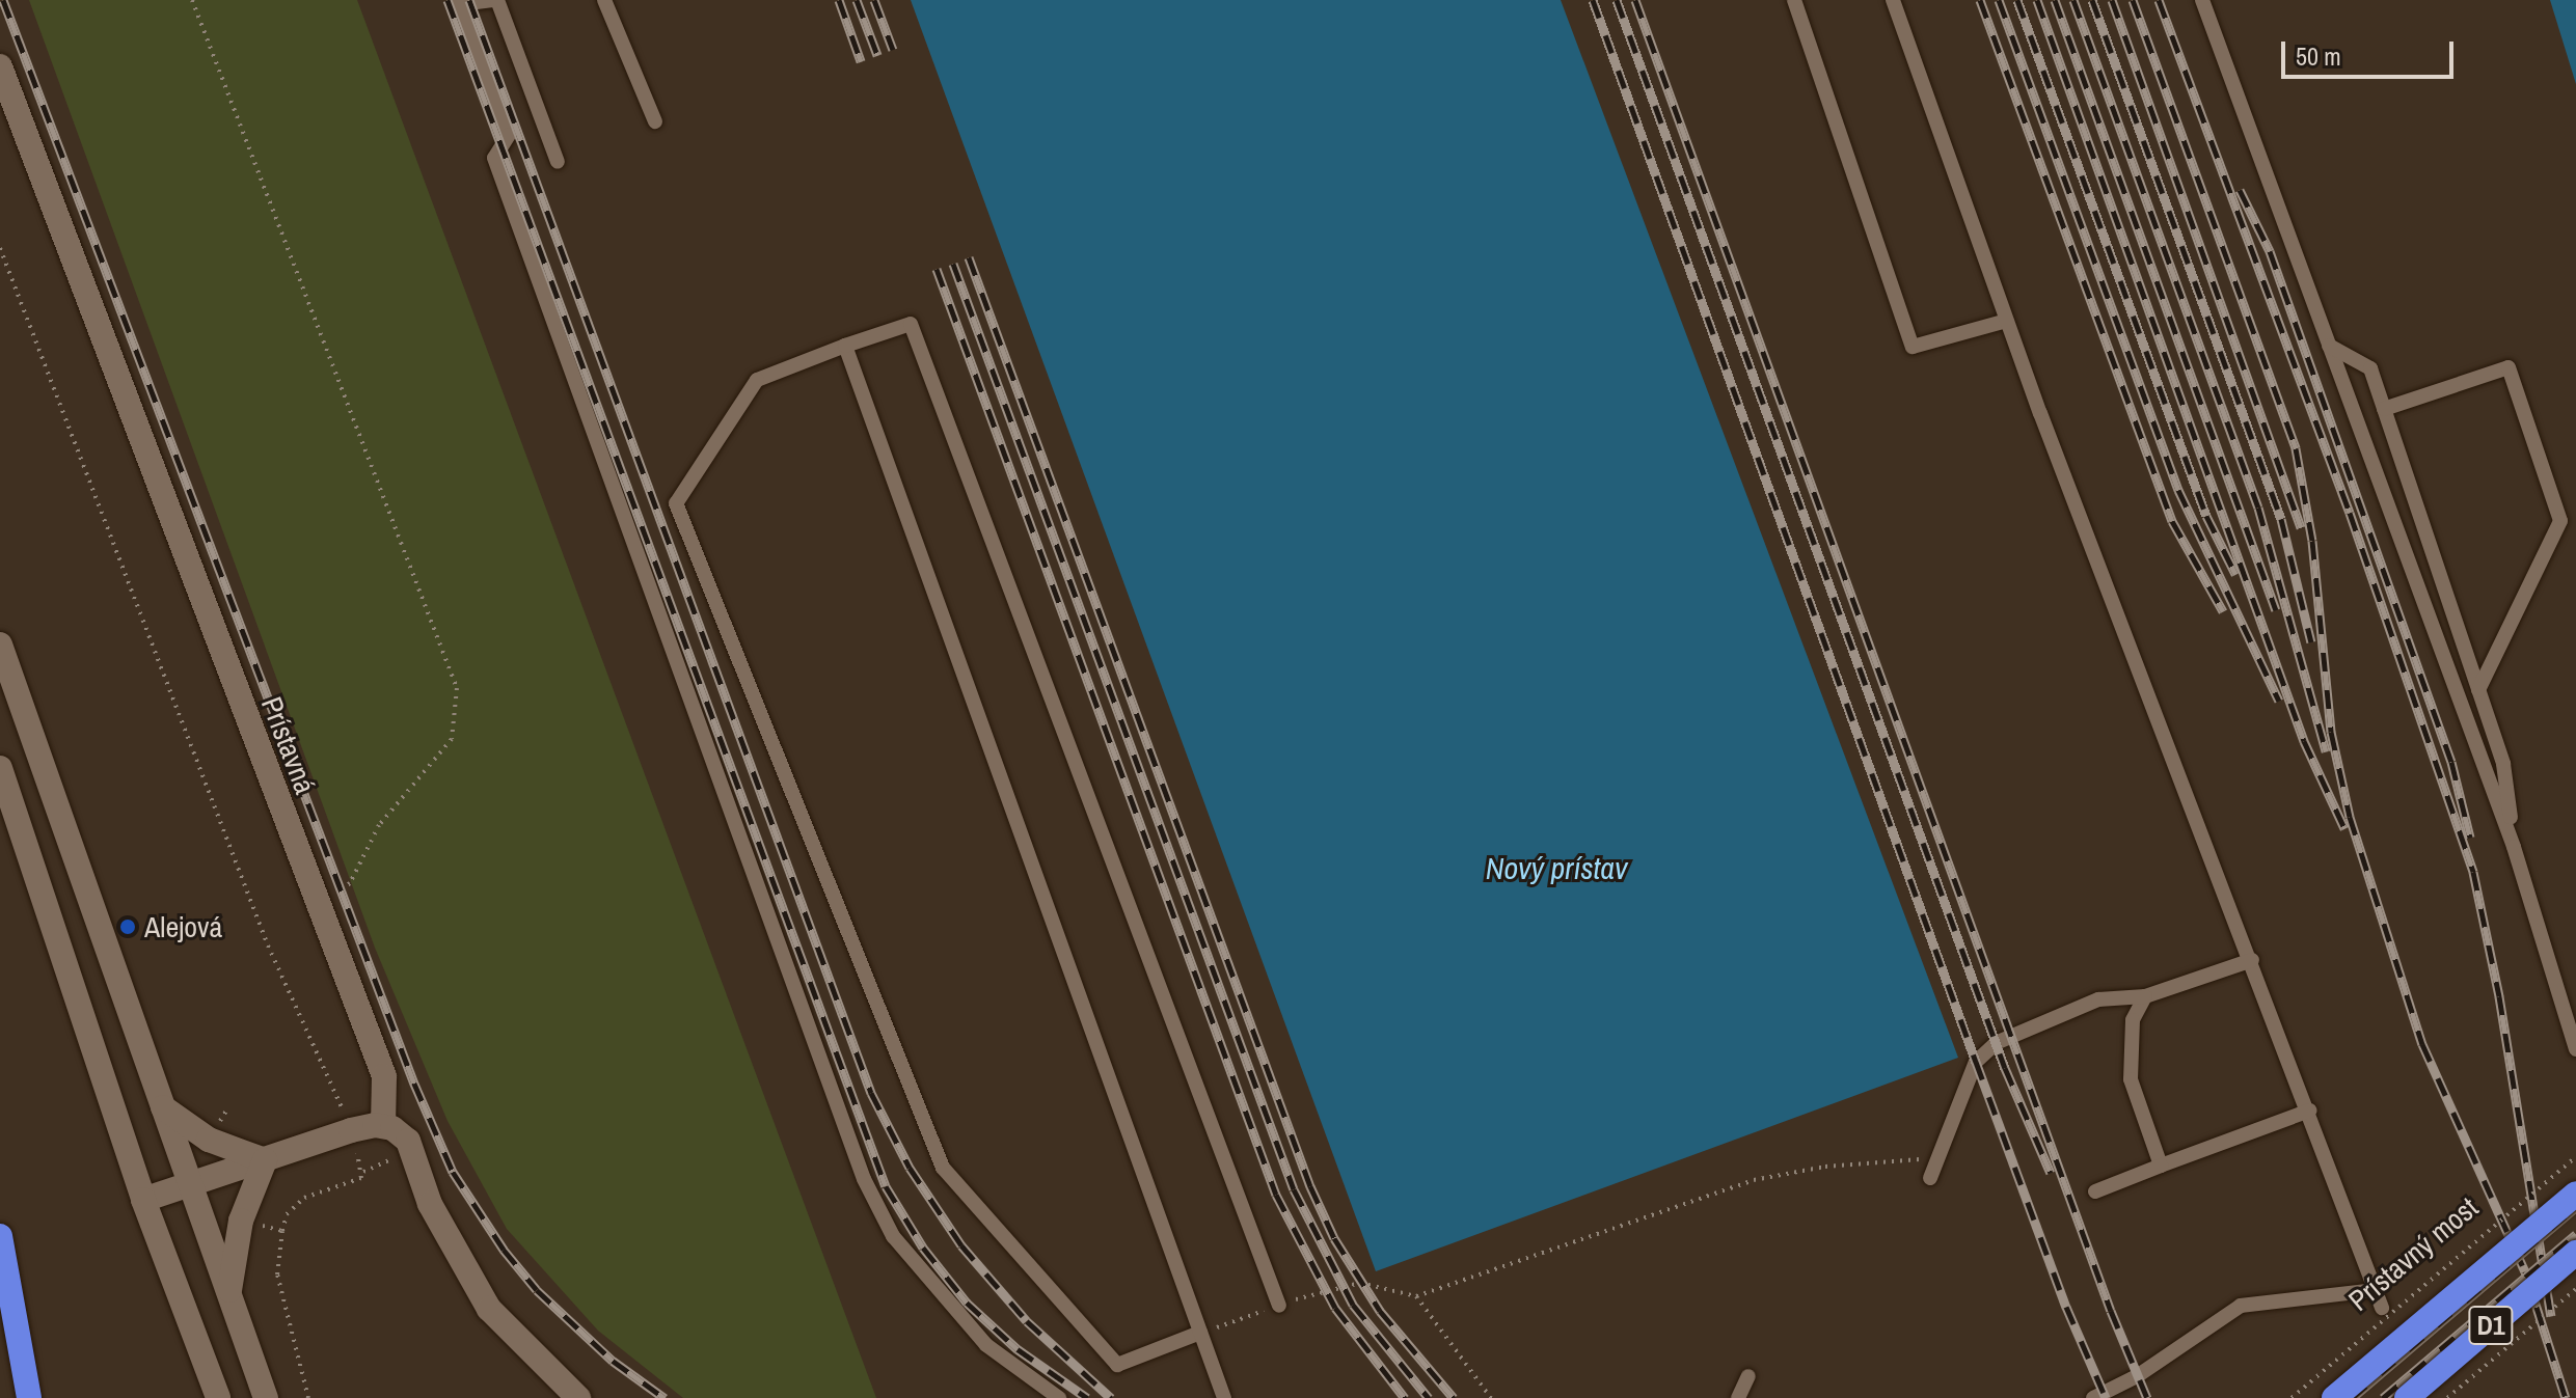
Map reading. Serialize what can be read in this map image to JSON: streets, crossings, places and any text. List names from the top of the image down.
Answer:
{
  "streets": {
    "highway": ["Prístavný most", "D1"],
    "street": ["Prístavná"]
  },
  "water": ["Nový prístav"],
  "places": ["Alejová"],
  "scale_bar": "50 m"
}
